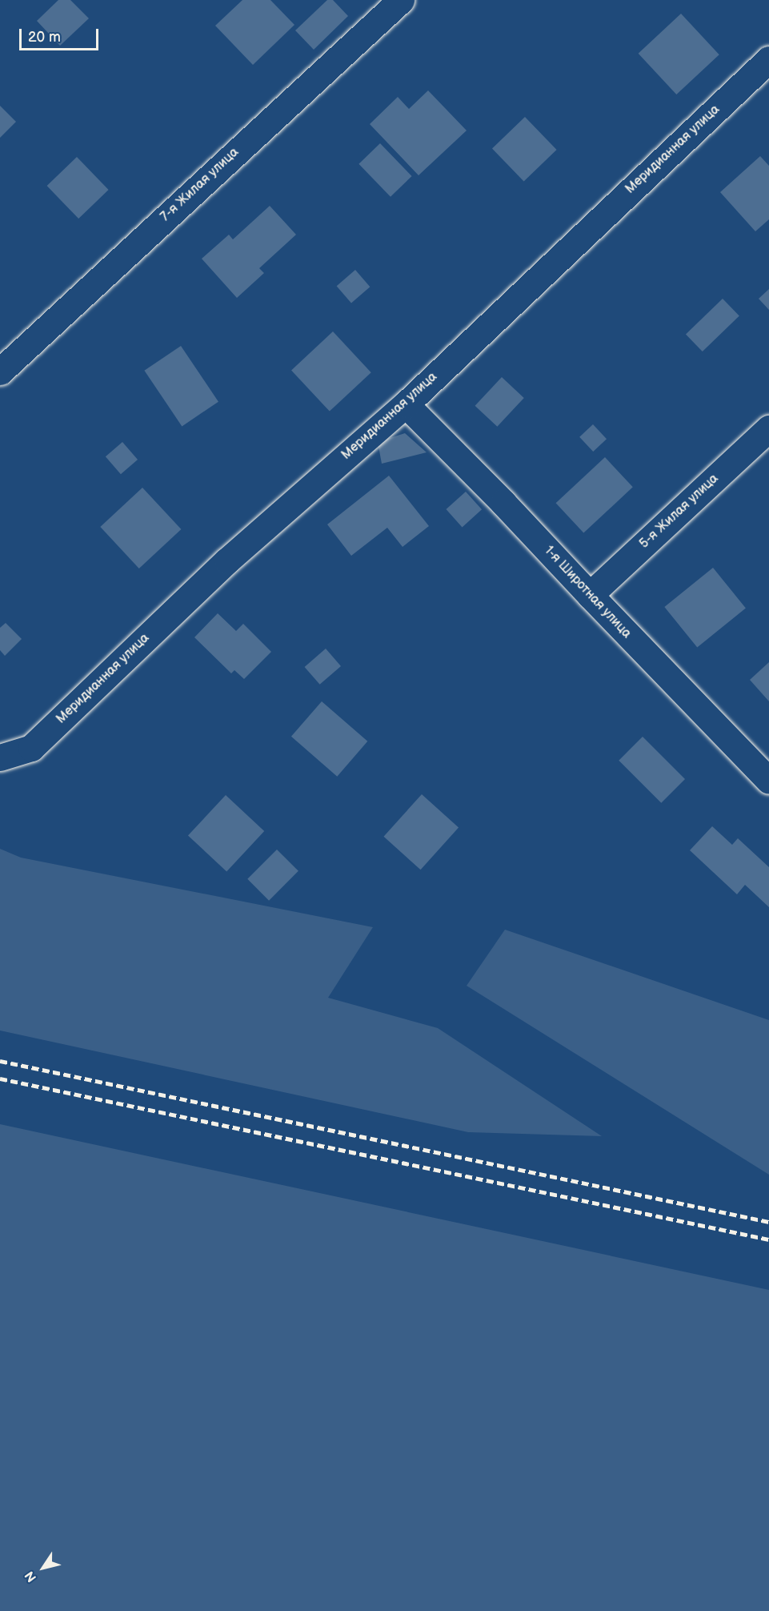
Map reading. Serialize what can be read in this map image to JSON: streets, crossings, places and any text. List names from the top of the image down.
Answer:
{
  "streets": {
    "street": [
      "Меридианная улица",
      "7-я Жилая улица",
      "5-я Жилая улица",
      "1-я Широтная улица"
    ]
  },
  "crossings": [
    ["Меридианная улица", "1-я Широтная улица"],
    ["5-я Жилая улица", "1-я Широтная улица"]
  ],
  "scale_bar": "20 m",
  "north": "bottom left"
}
